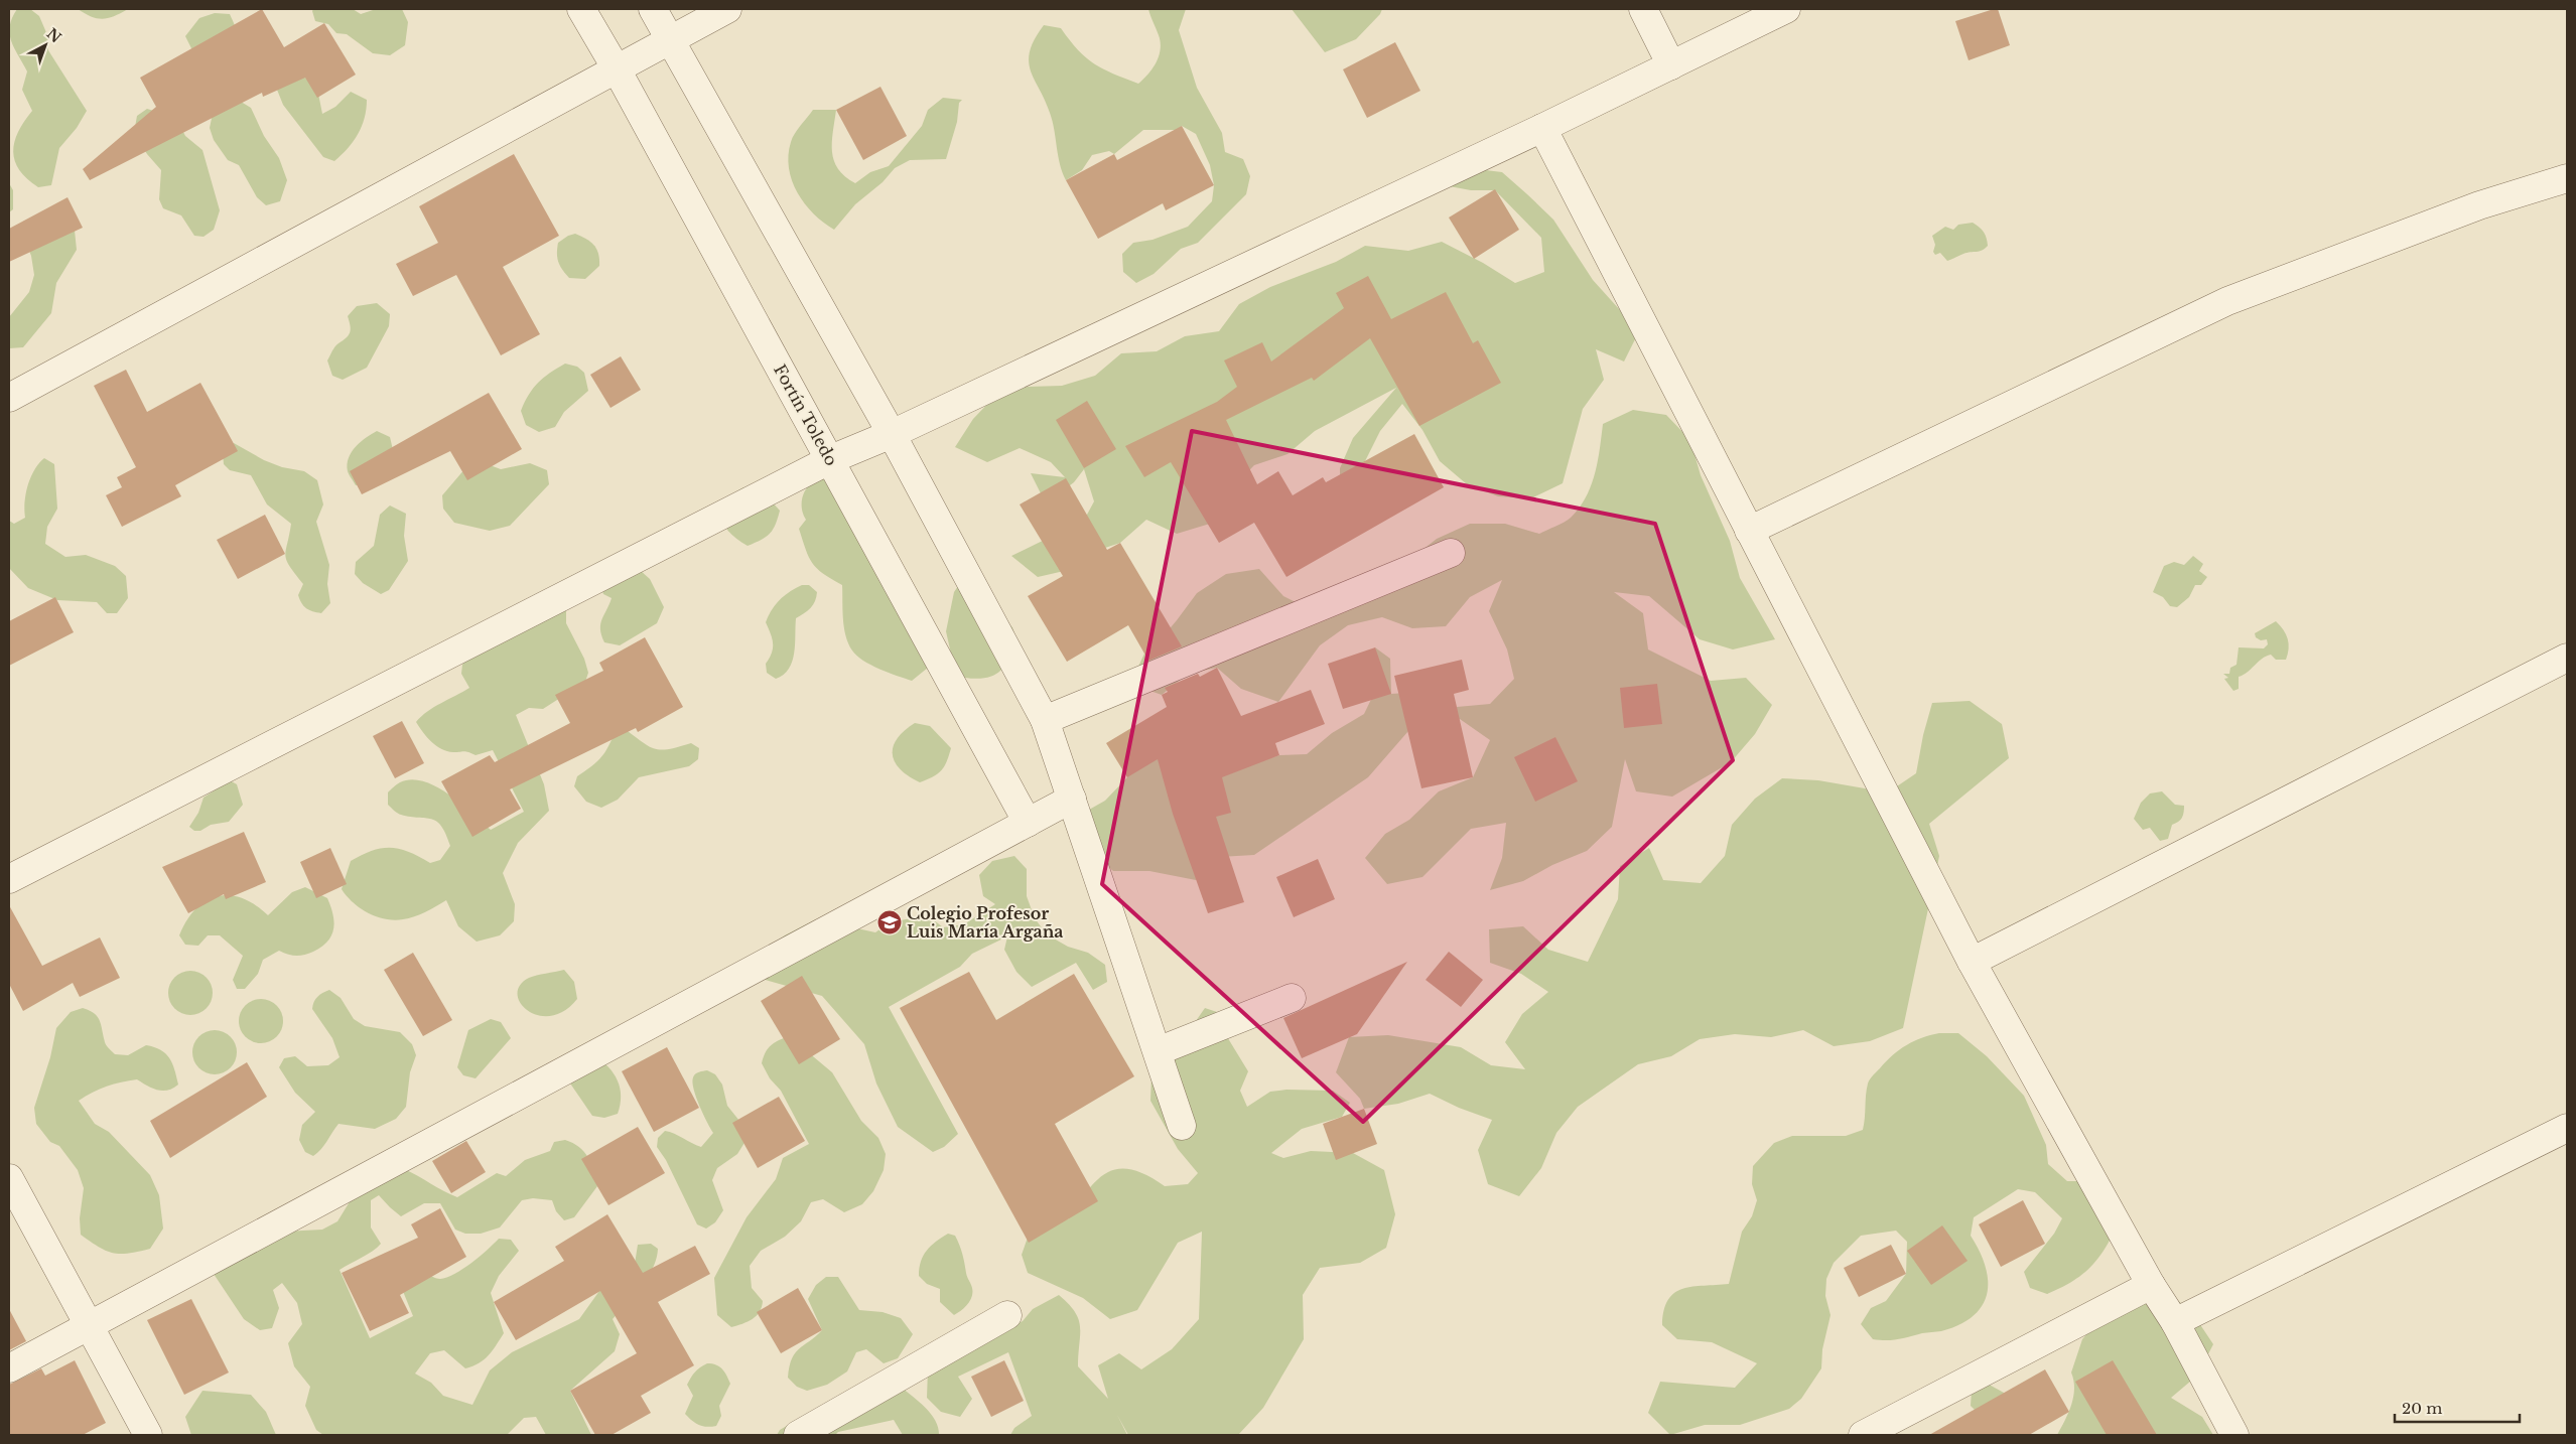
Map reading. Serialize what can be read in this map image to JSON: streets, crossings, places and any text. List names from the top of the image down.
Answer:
{
  "streets": {
    "street": ["Fortín Toledo"]
  },
  "places": {
    "school or university": ["Colegio Profesor Luis María Argaña"]
  },
  "scale_bar": "20 m",
  "north": "top right"
}
